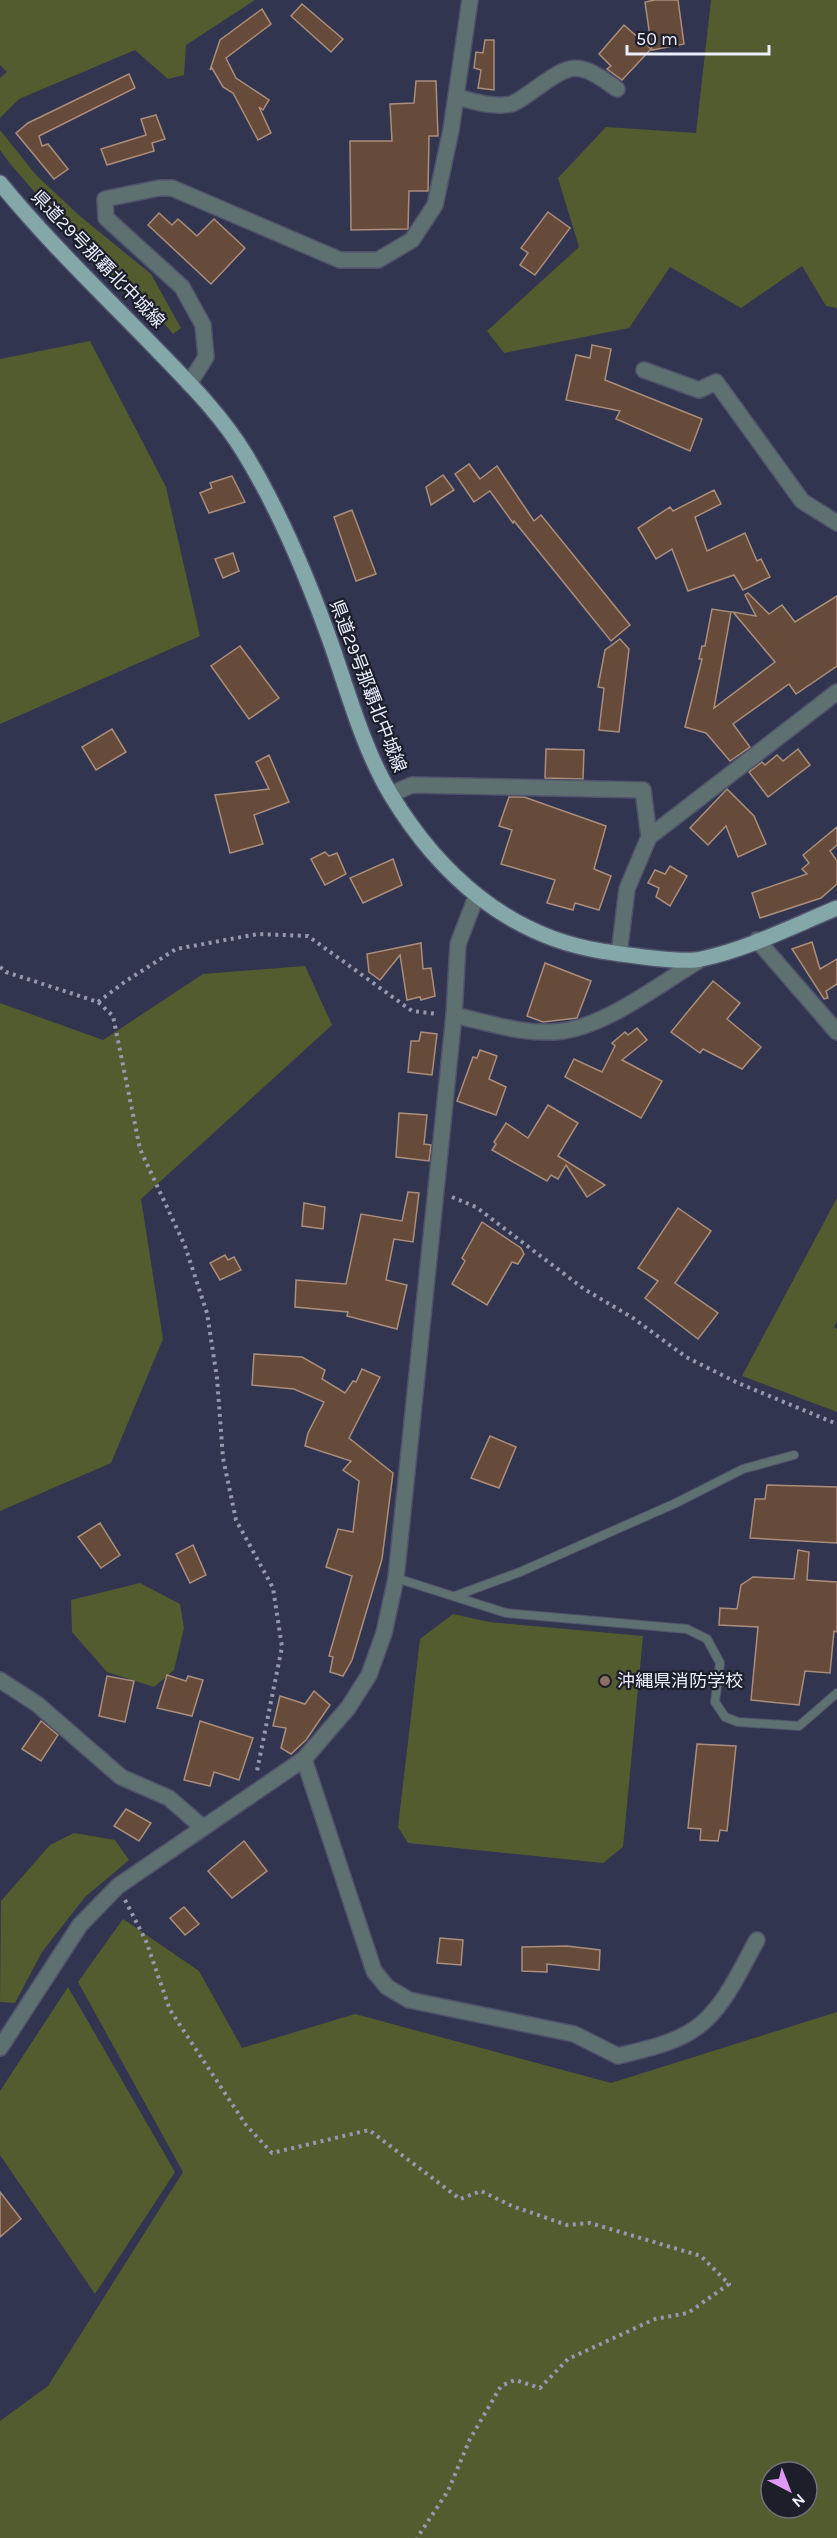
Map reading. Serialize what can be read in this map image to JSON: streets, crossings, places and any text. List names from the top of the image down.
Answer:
{
  "streets": {
    "main road": ["県道29号那覇北中城線"]
  },
  "places": ["沖縄県消防学校"],
  "scale_bar": "50 m",
  "north": "bottom right"
}
